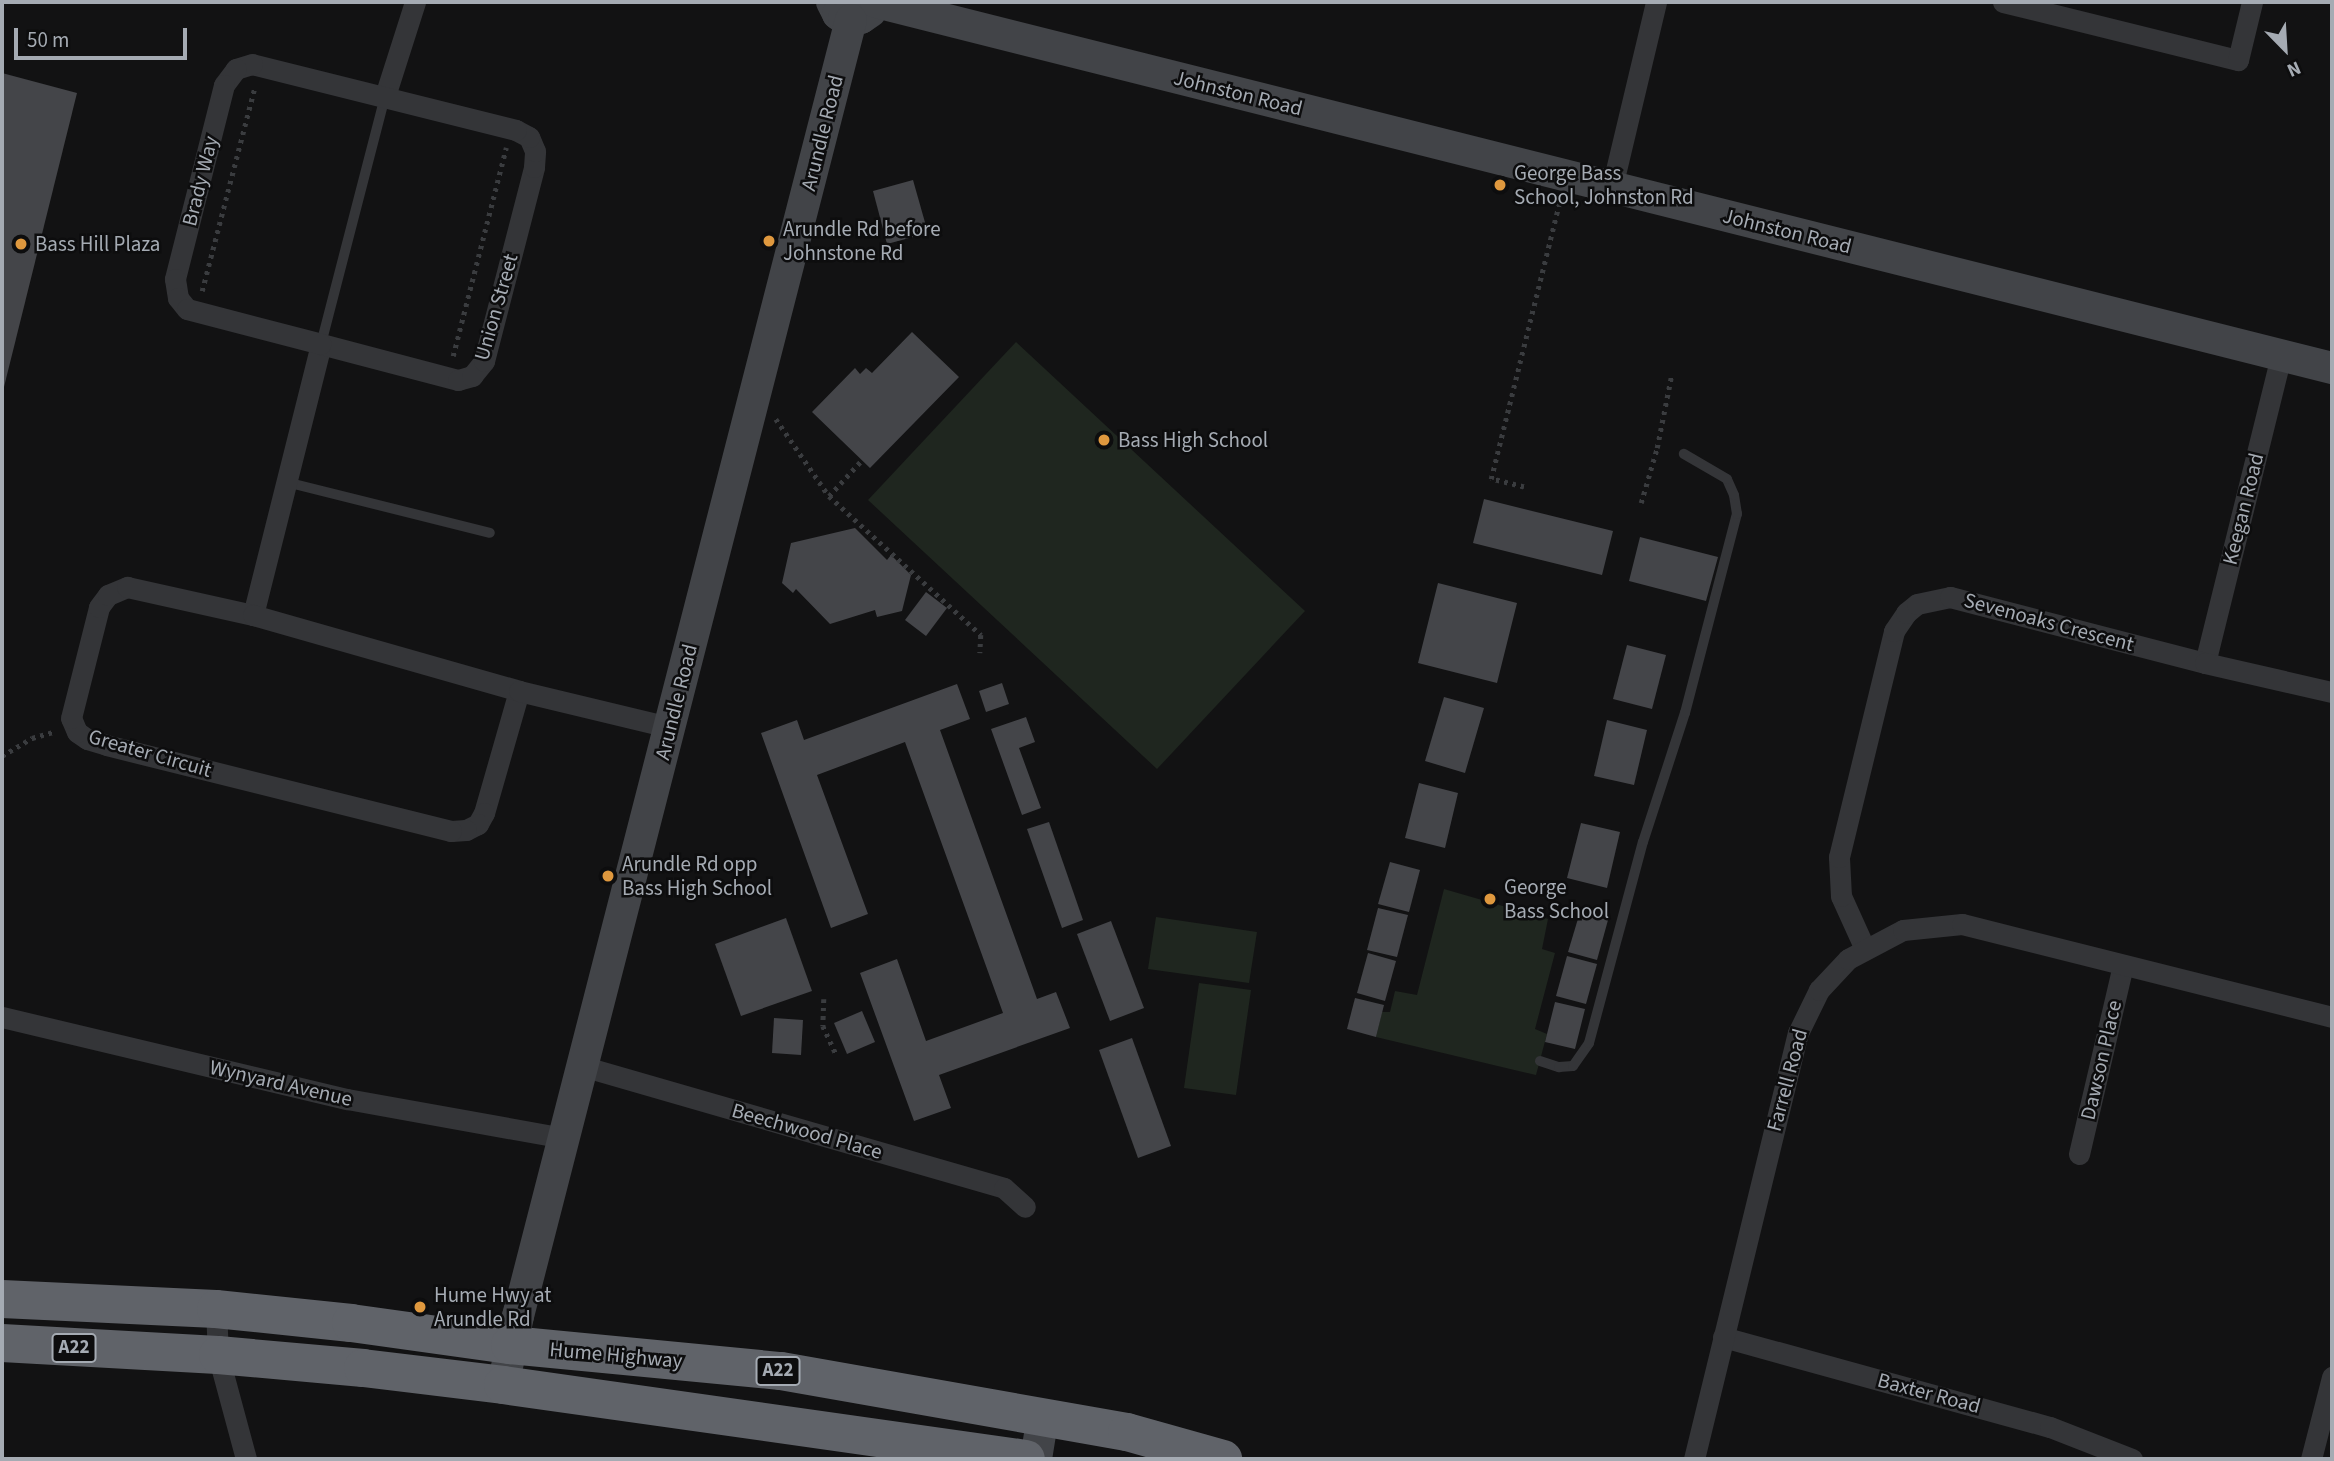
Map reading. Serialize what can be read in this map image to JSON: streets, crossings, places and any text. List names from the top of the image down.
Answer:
{
  "streets": {
    "highway": ["A22", "Hume Highway"],
    "street": [
      "Johnston Road",
      "Arundle Road",
      "Brady Way",
      "Union Street",
      "Keegan Road",
      "Sevenoaks Crescent",
      "Greater Circuit",
      "Dawson Place",
      "Farrell Road",
      "Wynyard Avenue",
      "Beechwood Place",
      "Baxter Road"
    ]
  },
  "crossings": [
    ["Johnston Road", "Arundle Road"],
    ["Johnston Road", "Keegan Road"],
    ["Arundle Road", "Greater Circuit"],
    ["Arundle Road", "Wynyard Avenue"],
    ["Arundle Road", "Beechwood Place"],
    ["Arundle Road", "Hume Highway"],
    ["Keegan Road", "Sevenoaks Crescent"],
    ["Sevenoaks Crescent", "Farrell Road"],
    ["Dawson Place", "Farrell Road"],
    ["Farrell Road", "Baxter Road"]
  ],
  "places": [
    "George Bass School, Johnston Rd",
    "Arundle Rd before Johnstone Rd",
    "Bass Hill Plaza",
    "Bass High School",
    "Arundle Rd opp Bass High School",
    "George Bass School",
    "Hume Hwy at Arundle Rd"
  ],
  "scale_bar": "50 m",
  "north": "bottom right"
}
